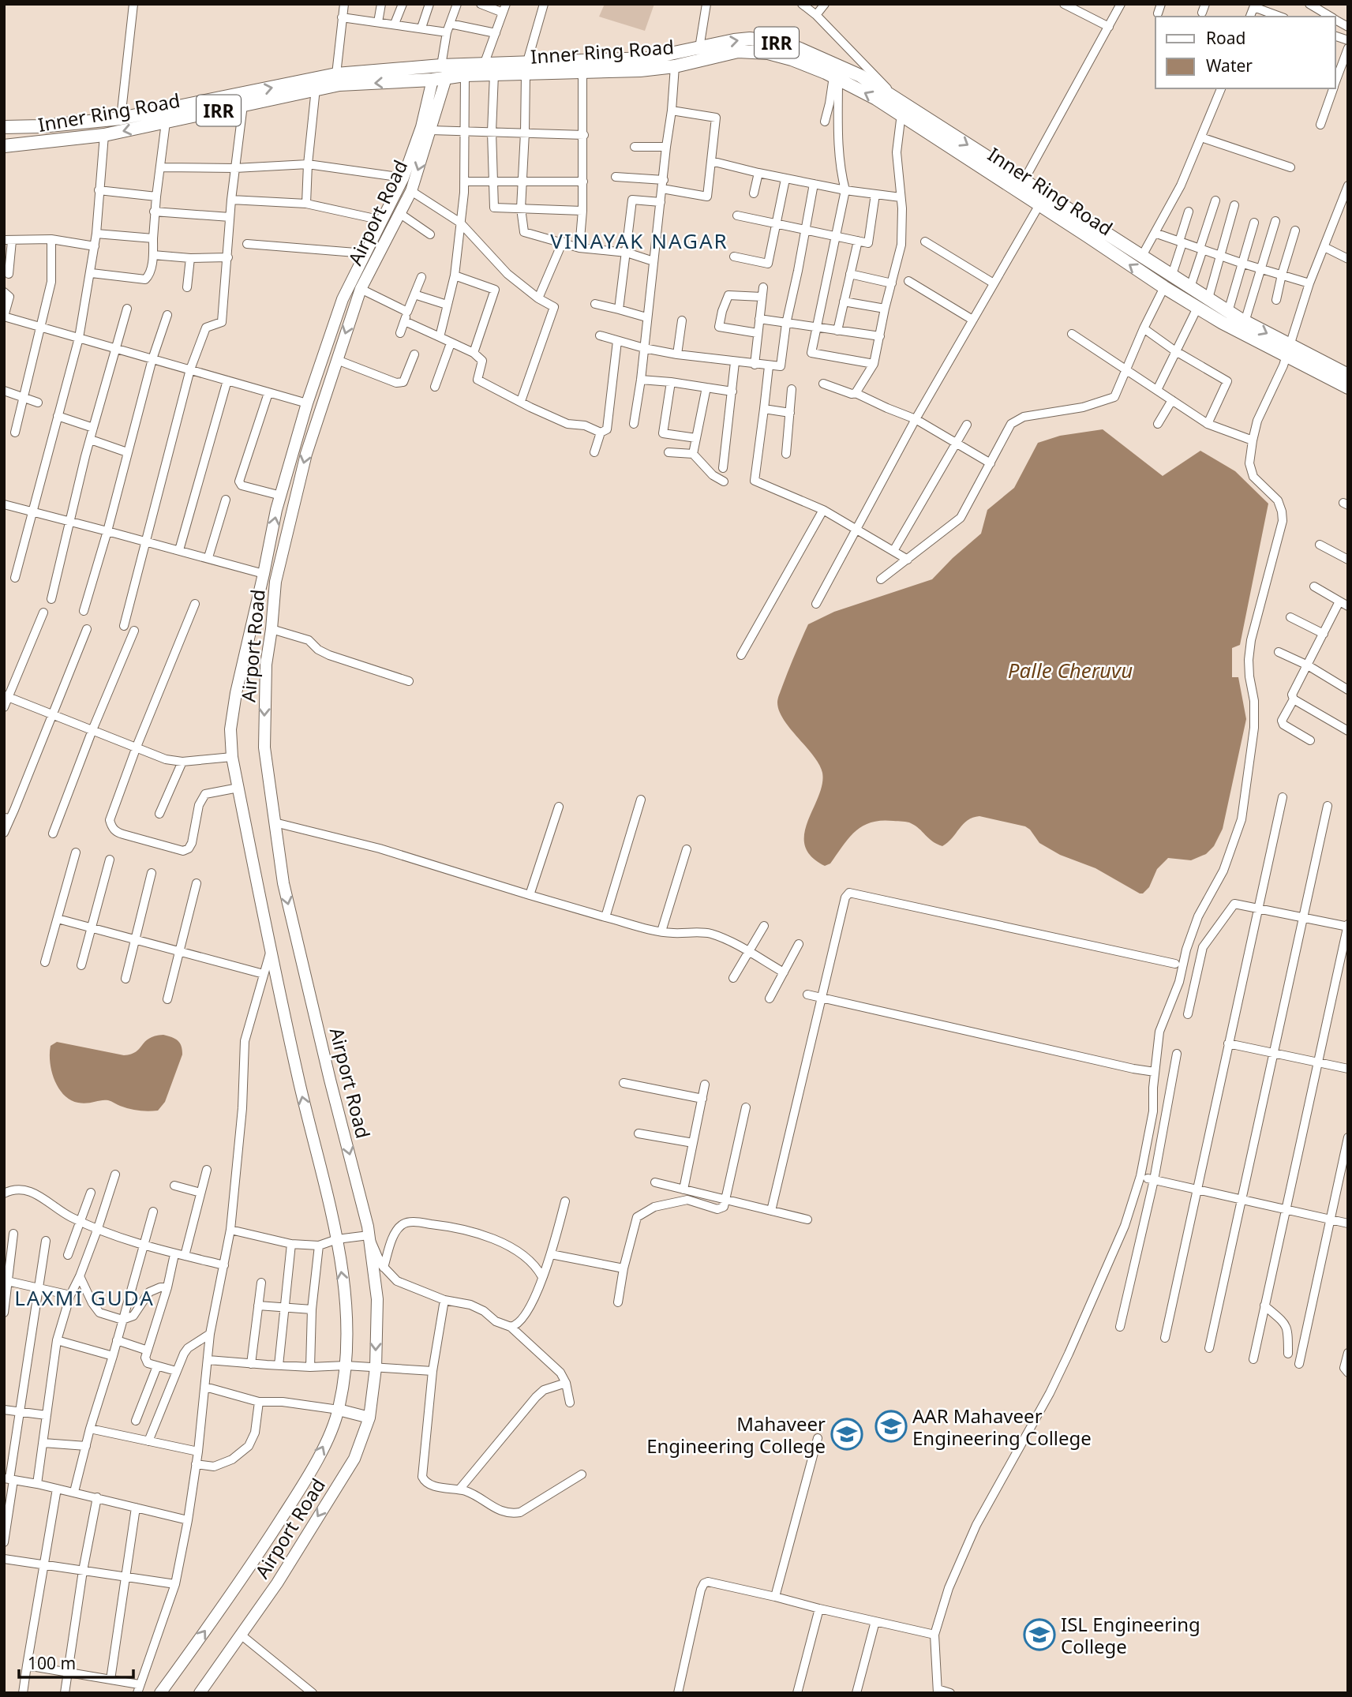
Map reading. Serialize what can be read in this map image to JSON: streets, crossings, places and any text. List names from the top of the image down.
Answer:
{
  "streets": {
    "highway": ["IRR", "Inner Ring Road"],
    "main road": ["Airport Road"]
  },
  "crossings": [
    ["Inner Ring Road", "Airport Road"]
  ],
  "districts": ["VINAYAK NAGAR", "LAXMI GUDA"],
  "water": ["Palle Cheruvu"],
  "places": {
    "school or university": ["AAR Mahaveer Engineering College", "Mahaveer Engineering College", "ISL Engineering College"]
  },
  "legend": ["Road", "Water"],
  "scale_bar": "100 m"
}
